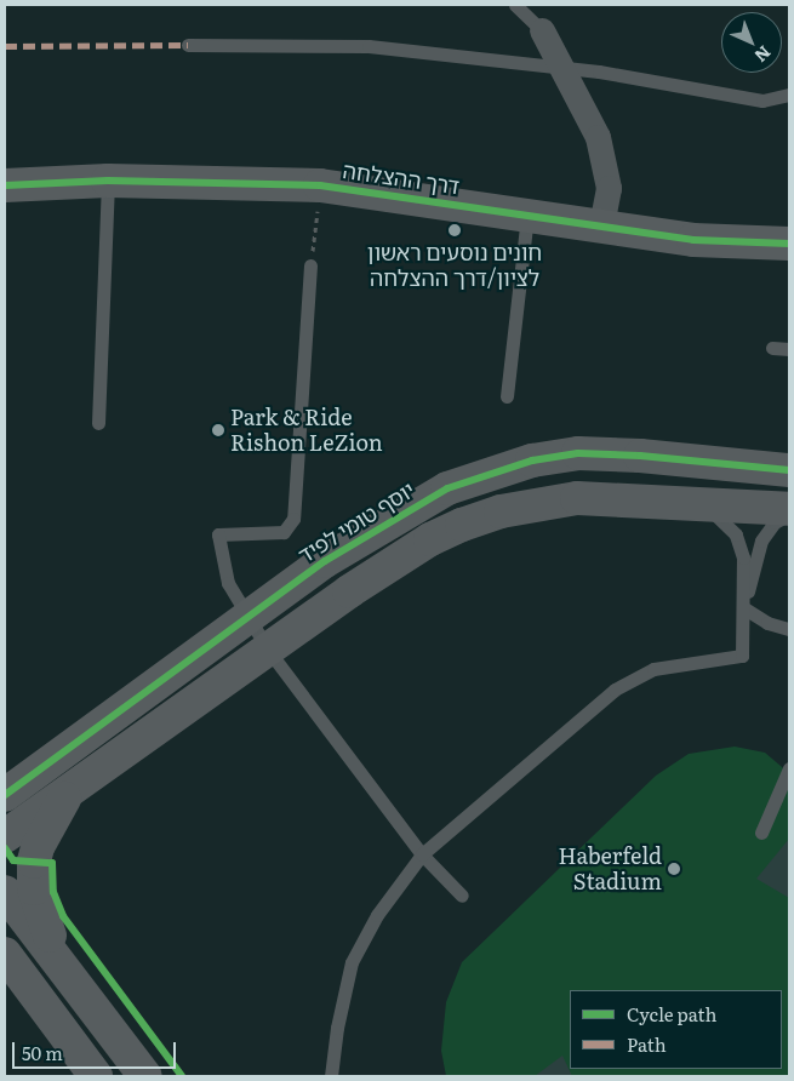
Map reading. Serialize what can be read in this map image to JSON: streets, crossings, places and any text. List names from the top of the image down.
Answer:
{
  "streets": {
    "street": ["דרך ההצלחה", "יוסף טומי לפיד"]
  },
  "places": ["חונים נוסעים ראשון לציון/דרך ההצלחה", "Park & Ride Rishon LeZion", "Haberfeld Stadium"],
  "legend": ["Cycle path", "Path"],
  "scale_bar": "50 m",
  "north": "bottom right"
}
